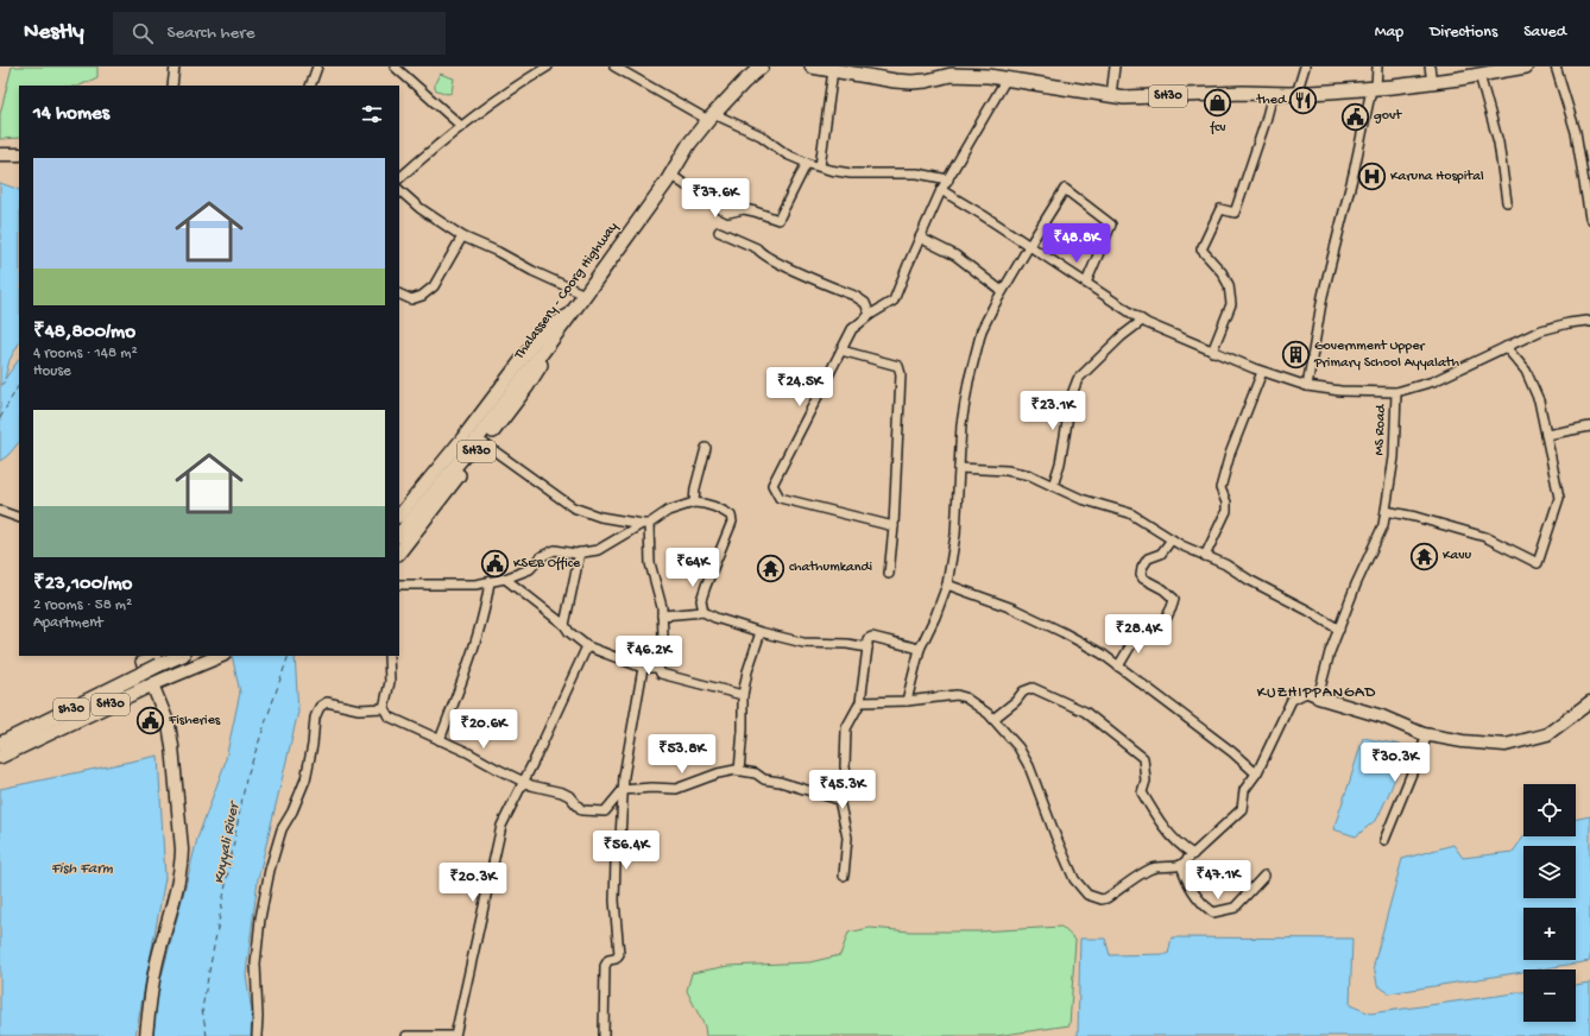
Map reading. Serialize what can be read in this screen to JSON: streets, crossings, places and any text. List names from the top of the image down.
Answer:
{
  "streets": {
    "main road": ["SH30", "Thalassery - Coorg Highway", "sh30"],
    "street": ["MS Road"]
  },
  "crossings": [
    ["SH30", "Thalassery - Coorg Highway"]
  ],
  "districts": ["KUZHIPPANGAD"],
  "water": ["Kuyyali River", "Fish Farm"],
  "places": {
    "restaurant": ["thed"],
    "shop": ["fcv"],
    "public building": ["govt", "KSEB Office", "Fisheries"],
    "hospital": ["Karuna Hospital"],
    "building": ["Government Upper Primary School Ayyalath"],
    "temple": ["Kavu", "chathumkandi"]
  },
  "page": {
    "header": "Nestly",
    "search": "Search here",
    "nav": ["Map", "Directions", "Saved"],
    "heading": "14 homes",
    "list": [
      {
        "name": "₹48,800/mo",
        "note": "4 rooms · 148 m² · House"
      },
      {
        "name": "₹23,100/mo",
        "note": "2 rooms · 58 m² · Apartment"
      }
    ],
    "price": [
      "₹37.6K",
      "₹48.8K",
      "₹24.5K",
      "₹23.1K",
      "₹64K",
      "₹28.4K",
      "₹46.2K",
      "₹20.6K",
      "₹53.8K",
      "₹30.3K",
      "₹45.3K",
      "₹56.4K",
      "₹47.1K",
      "₹20.3K"
    ],
    "map_buttons": ["+", "−"]
  }
}
